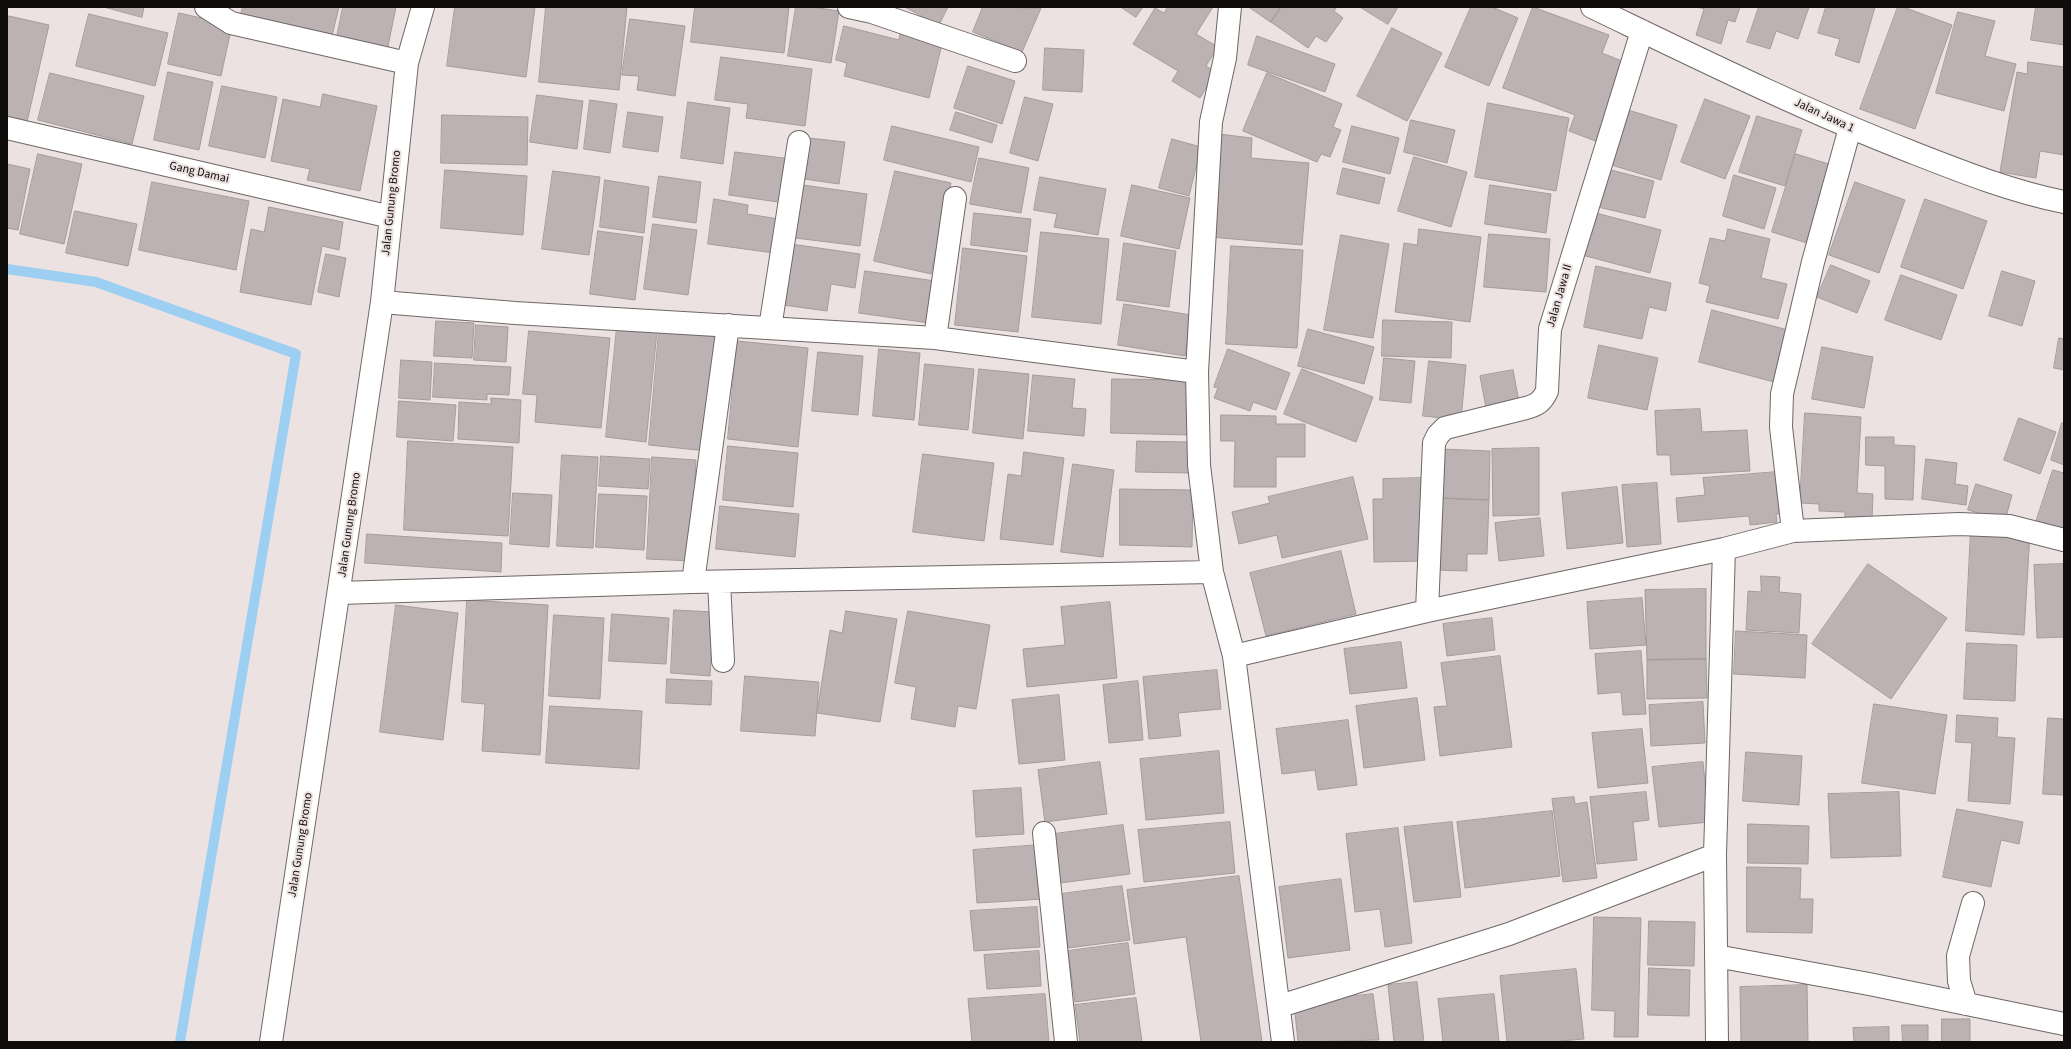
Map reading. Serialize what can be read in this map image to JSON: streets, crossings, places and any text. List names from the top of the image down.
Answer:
{
  "streets": {
    "street": [
      "Jalan Jawa 1",
      "Gang Damai",
      "Jalan Gunung Bromo",
      "Jalan Jawa II"
    ]
  },
  "crossings": [
    ["Jalan Jawa 1", "Jalan Jawa II"],
    ["Gang Damai", "Jalan Gunung Bromo"]
  ]
}
